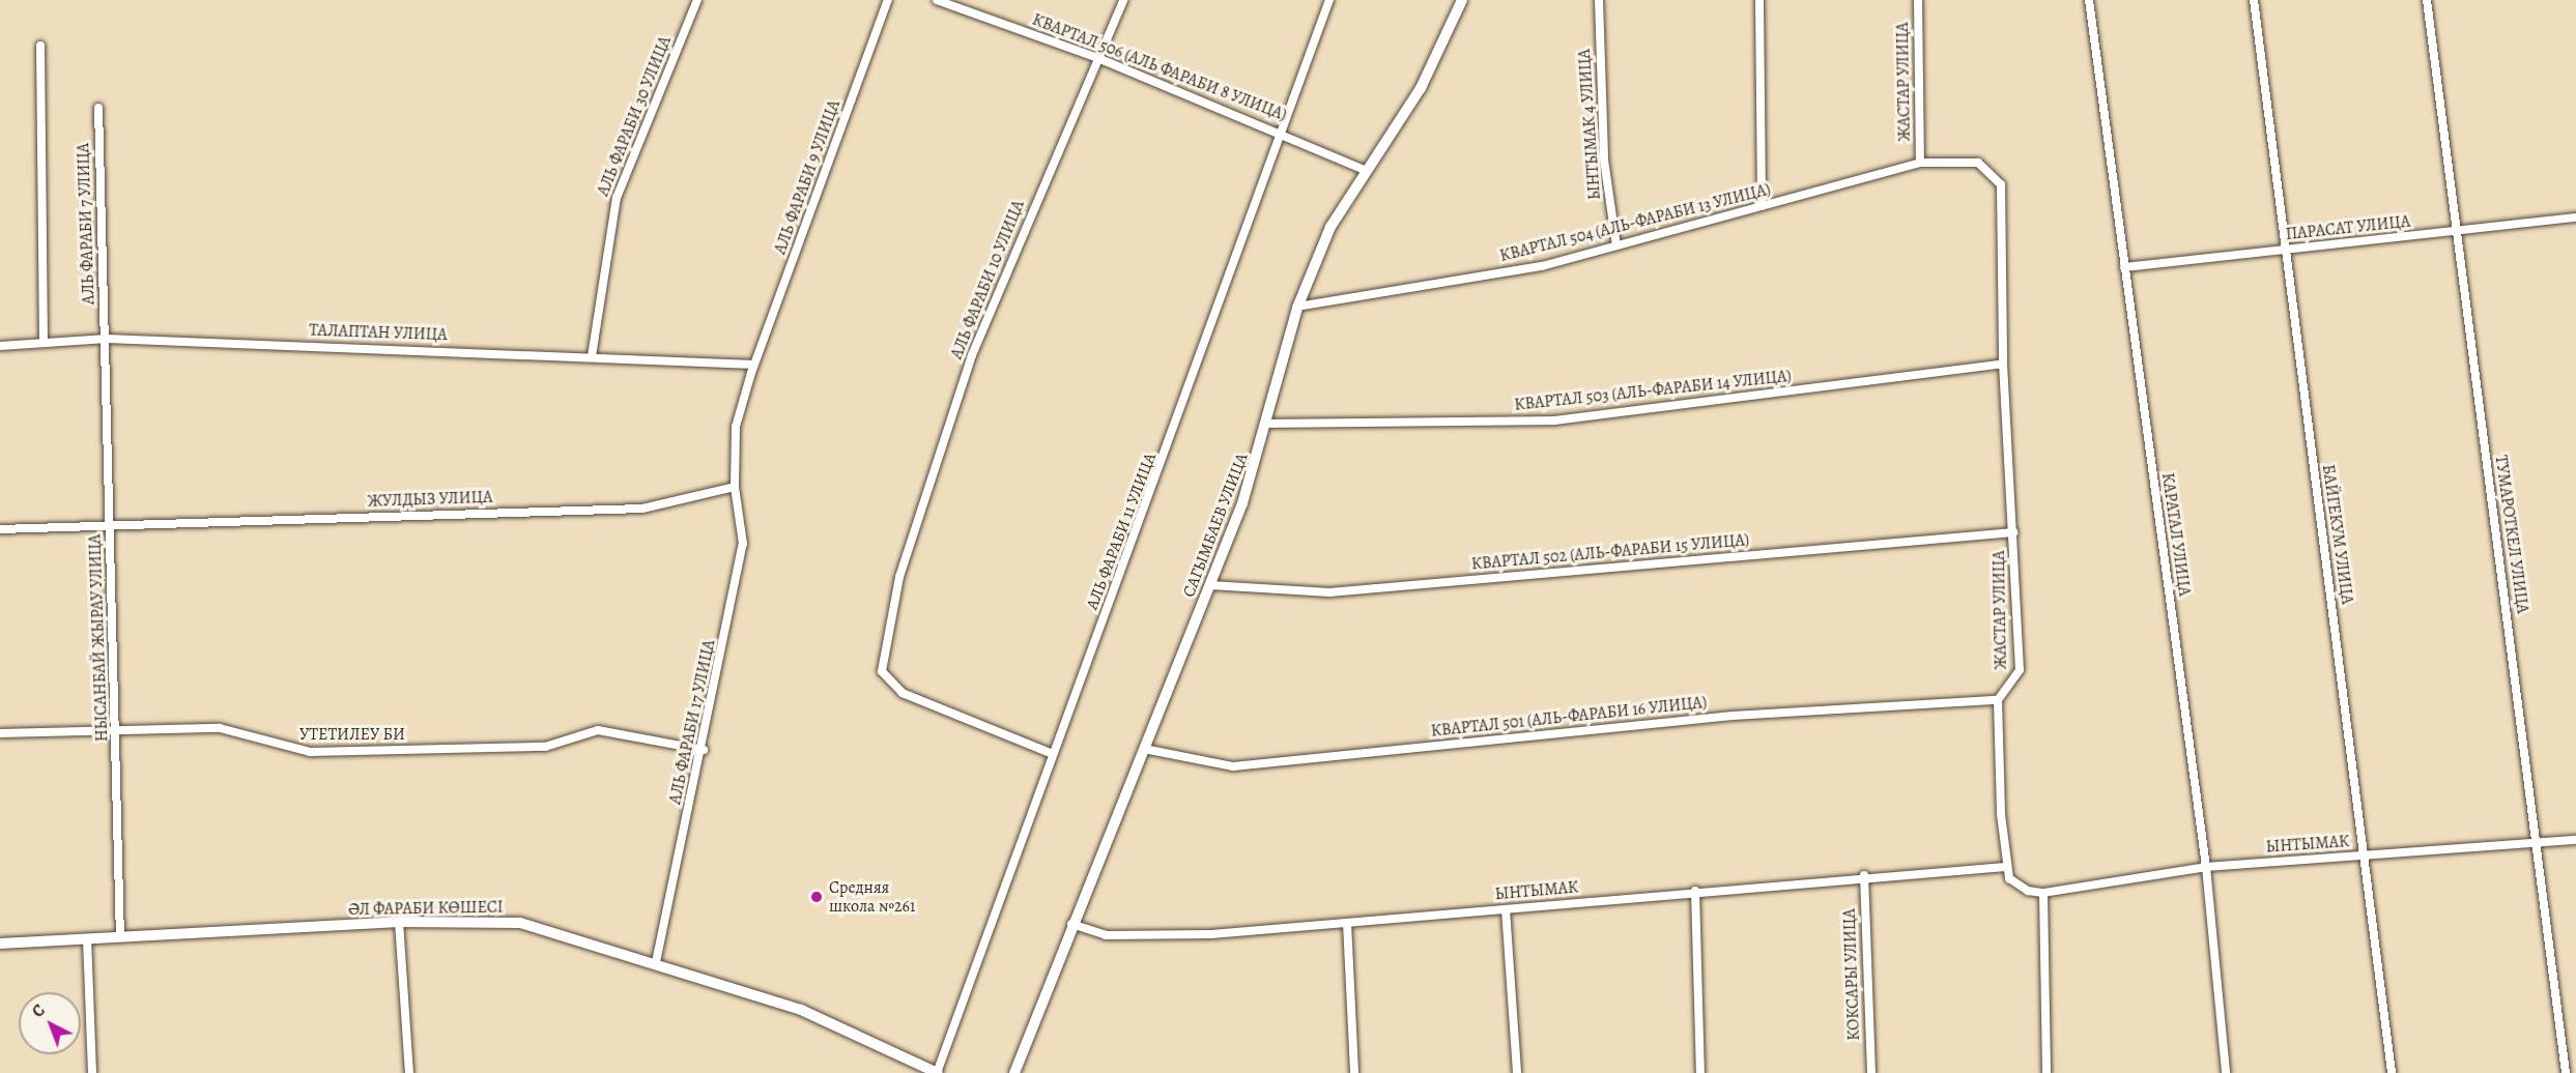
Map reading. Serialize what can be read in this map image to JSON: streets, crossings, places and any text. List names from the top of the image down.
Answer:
{
  "streets": {
    "street": [
      "КВАРТАЛ 506 (АЛЬ ФАРАБИ 8 УЛИЦА)",
      "ЖАСТАР УЛИЦА",
      "АЛЬ ФАРАБИ 30 УЛИЦА",
      "ЫНТЫМАК 4 УЛИЦА",
      "АЛЬ ФАРАБИ 9 УЛИЦА",
      "КВАРТАЛ 504 (АЛЬ-ФАРАБИ 13 УЛИЦА)",
      "АЛЬ ФАРАБИ 7 УЛИЦА",
      "ПАРАСАТ УЛИЦА",
      "АЛЬ ФАРАБИ 10 УЛИЦА",
      "ТАЛАПТАН УЛИЦА",
      "КВАРТАЛ 503 (АЛЬ-ФАРАБИ 14 УЛИЦА)",
      "ЖУЛДЫЗ УЛИЦА",
      "САГЫМБАЕВ УЛИЦА",
      "АЛЬ ФАРАБИ 11 УЛИЦА",
      "КАРАТАЛ УЛИЦА",
      "БАЙГЕКУМ УЛИЦА",
      "ТУМАРОТКЕЛ УЛИЦА",
      "КВАРТАЛ 502 (АЛЬ-ФАРАБИ 15 УЛИЦА)",
      "НЫСАНБАЙ ЖЫРАУ УЛИЦА",
      "КВАРТАЛ 501 (АЛЬ-ФАРАБИ 16 УЛИЦА)",
      "АЛЬ ФАРАБИ 17 УЛИЦА",
      "УТЕТИЛЕУ БИ",
      "ЫНТЫМАК",
      "ӘЛ ФАРАБИ КӨШЕСІ",
      "КОКСАРЫ УЛИЦА"
    ]
  },
  "crossings": [
    ["КВАРТАЛ 506 (АЛЬ ФАРАБИ 8 УЛИЦА)", "АЛЬ ФАРАБИ 10 УЛИЦА"],
    ["КВАРТАЛ 506 (АЛЬ ФАРАБИ 8 УЛИЦА)", "САГЫМБАЕВ УЛИЦА"],
    ["КВАРТАЛ 506 (АЛЬ ФАРАБИ 8 УЛИЦА)", "АЛЬ ФАРАБИ 11 УЛИЦА"],
    ["ЖАСТАР УЛИЦА", "КВАРТАЛ 504 (АЛЬ-ФАРАБИ 13 УЛИЦА)"],
    ["ЖАСТАР УЛИЦА", "КВАРТАЛ 503 (АЛЬ-ФАРАБИ 14 УЛИЦА)"],
    ["ЖАСТАР УЛИЦА", "КВАРТАЛ 502 (АЛЬ-ФАРАБИ 15 УЛИЦА)"],
    ["ЖАСТАР УЛИЦА", "КВАРТАЛ 501 (АЛЬ-ФАРАБИ 16 УЛИЦА)"],
    ["АЛЬ ФАРАБИ 30 УЛИЦА", "ТАЛАПТАН УЛИЦА"],
    ["ЫНТЫМАК 4 УЛИЦА", "КВАРТАЛ 504 (АЛЬ-ФАРАБИ 13 УЛИЦА)"],
    ["АЛЬ ФАРАБИ 9 УЛИЦА", "ТАЛАПТАН УЛИЦА"],
    ["КВАРТАЛ 504 (АЛЬ-ФАРАБИ 13 УЛИЦА)", "САГЫМБАЕВ УЛИЦА"],
    ["АЛЬ ФАРАБИ 7 УЛИЦА", "ТАЛАПТАН УЛИЦА"],
    ["АЛЬ ФАРАБИ 7 УЛИЦА", "НЫСАНБАЙ ЖЫРАУ УЛИЦА"],
    ["ПАРАСАТ УЛИЦА", "КАРАТАЛ УЛИЦА"],
    ["ПАРАСАТ УЛИЦА", "БАЙГЕКУМ УЛИЦА"],
    ["ПАРАСАТ УЛИЦА", "ТУМАРОТКЕЛ УЛИЦА"],
    ["АЛЬ ФАРАБИ 10 УЛИЦА", "АЛЬ ФАРАБИ 11 УЛИЦА"],
    ["ТАЛАПТАН УЛИЦА", "НЫСАНБАЙ ЖЫРАУ УЛИЦА"],
    ["КВАРТАЛ 503 (АЛЬ-ФАРАБИ 14 УЛИЦА)", "САГЫМБАЕВ УЛИЦА"],
    ["ЖУЛДЫЗ УЛИЦА", "НЫСАНБАЙ ЖЫРАУ УЛИЦА"],
    ["ЖУЛДЫЗ УЛИЦА", "АЛЬ ФАРАБИ 17 УЛИЦА"],
    ["САГЫМБАЕВ УЛИЦА", "КВАРТАЛ 502 (АЛЬ-ФАРАБИ 15 УЛИЦА)"],
    ["САГЫМБАЕВ УЛИЦА", "КВАРТАЛ 501 (АЛЬ-ФАРАБИ 16 УЛИЦА)"],
    ["САГЫМБАЕВ УЛИЦА", "ЫНТЫМАК"],
    ["АЛЬ ФАРАБИ 11 УЛИЦА", "ӘЛ ФАРАБИ КӨШЕСІ"],
    ["КАРАТАЛ УЛИЦА", "ЫНТЫМАК"],
    ["БАЙГЕКУМ УЛИЦА", "ЫНТЫМАК"],
    ["ТУМАРОТКЕЛ УЛИЦА", "ЫНТЫМАК"],
    ["НЫСАНБАЙ ЖЫРАУ УЛИЦА", "УТЕТИЛЕУ БИ"],
    ["НЫСАНБАЙ ЖЫРАУ УЛИЦА", "ӘЛ ФАРАБИ КӨШЕСІ"],
    ["АЛЬ ФАРАБИ 17 УЛИЦА", "УТЕТИЛЕУ БИ"],
    ["АЛЬ ФАРАБИ 17 УЛИЦА", "ӘЛ ФАРАБИ КӨШЕСІ"],
    ["ЫНТЫМАК", "КОКСАРЫ УЛИЦА"]
  ],
  "places": ["Средняя школа №261"],
  "north": "top left"
}
